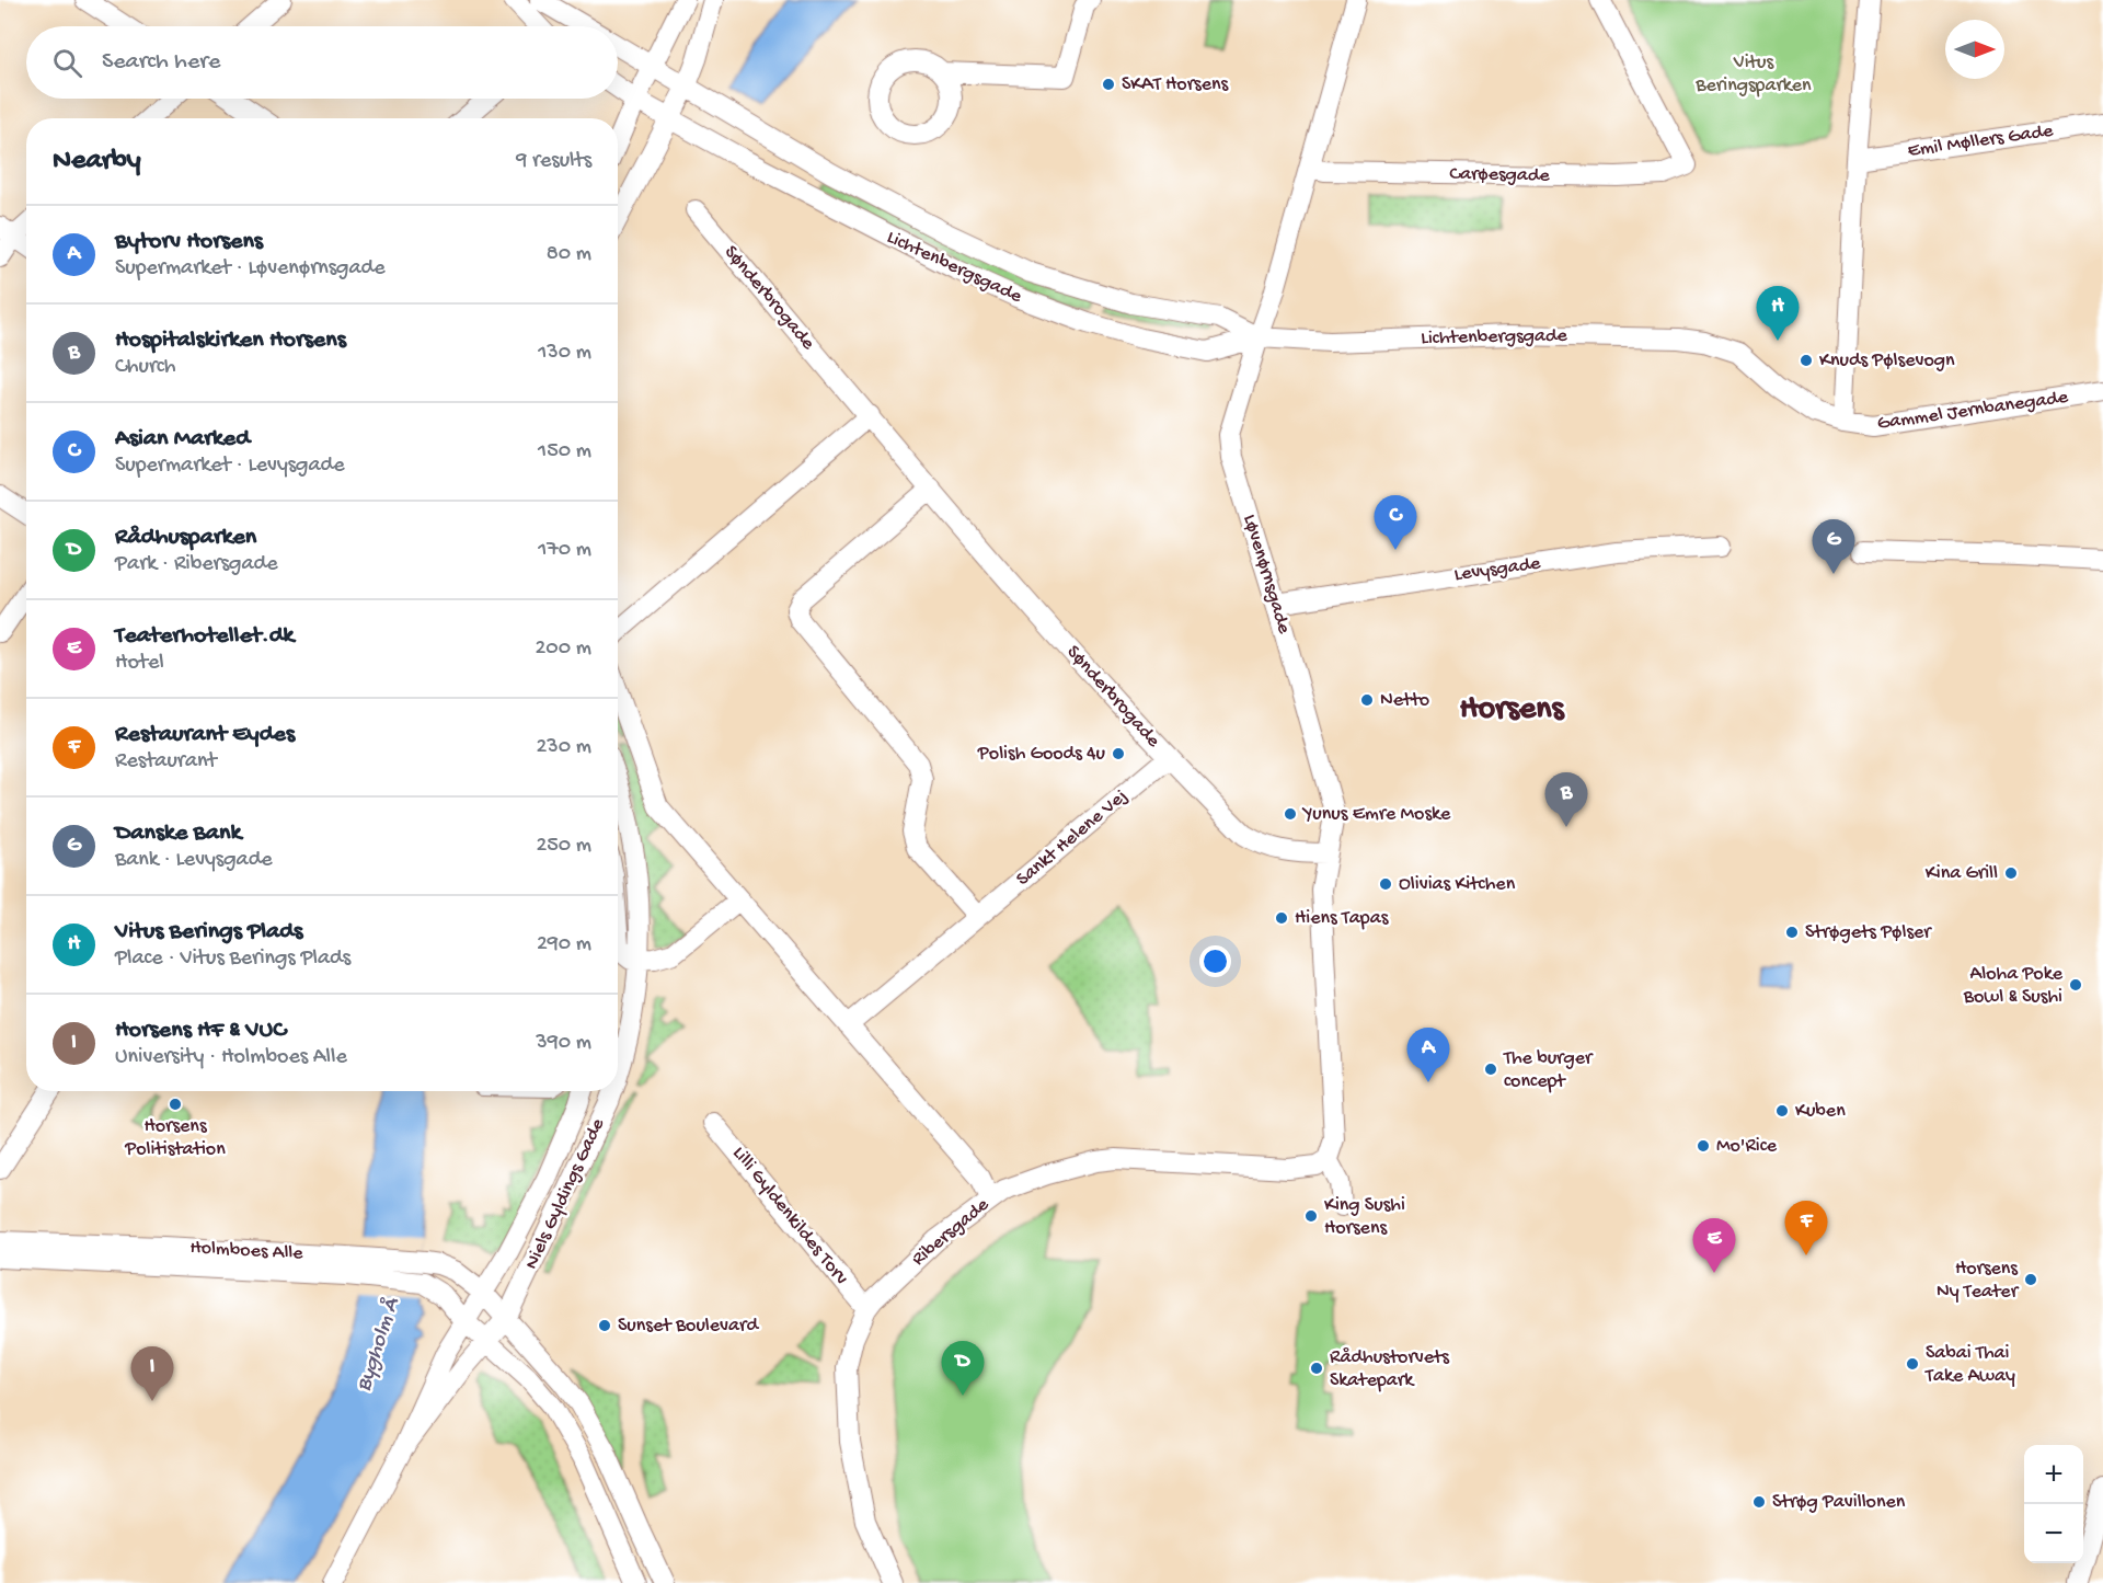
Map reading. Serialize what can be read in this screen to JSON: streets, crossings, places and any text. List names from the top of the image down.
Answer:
{
  "streets": {
    "street": [
      "Emil Møllers Gade",
      "Carøesgade",
      "Lichtenbergsgade",
      "Sønderbrogade",
      "Gammel Jernbanegade",
      "Levysgade",
      "Løvenørnsgade",
      "Sankt Helene Vej",
      "Niels Gyldings Gade",
      "Lilli Gyldenkildes Torv",
      "Ribersgade",
      "Holmboes Alle"
    ]
  },
  "crossings": [
    ["Carøesgade", "Løvenørnsgade"],
    ["Lichtenbergsgade", "Gammel Jernbanegade"],
    ["Lichtenbergsgade", "Løvenørnsgade"],
    ["Sønderbrogade", "Løvenørnsgade"],
    ["Sønderbrogade", "Sankt Helene Vej"],
    ["Levysgade", "Løvenørnsgade"],
    ["Løvenørnsgade", "Ribersgade"],
    ["Niels Gyldings Gade", "Holmboes Alle"],
    ["Lilli Gyldenkildes Torv", "Ribersgade"]
  ],
  "districts": ["Horsens"],
  "water": ["Bygholm Å"],
  "parks": ["Vitus Beringsparken"],
  "places": [
    "SKAT Horsens",
    "Knuds Pølsevogn",
    "Netto",
    "Polish Goods 4u",
    "Yunus Emre Moske",
    "Kina Grill",
    "Olivias Kitchen",
    "Hiens Tapas",
    "Strøgets Pølser",
    "Aloha Poke Bowl & Sushi",
    "The burger concept",
    "Horsens Politistation",
    "Kuben",
    "Mo'Rice",
    "King Sushi Horsens",
    "Horsens Ny Teater",
    "Sunset Boulevard",
    "Sabai Thai Take Away",
    "Rådhustorvets Skatepark",
    "Strøg Pavillonen"
  ],
  "north": "right",
  "page": {
    "search": "Search here",
    "heading": ["Nearby", "9 results"],
    "list": [
      {
        "mark": "A",
        "name": "Bytorv Horsens",
        "note": "Supermarket · Løvenørnsgade",
        "value": "80 m"
      },
      {
        "mark": "B",
        "name": "Hospitalskirken Horsens",
        "note": "Church",
        "value": "130 m"
      },
      {
        "mark": "C",
        "name": "Asian Marked",
        "note": "Supermarket · Levysgade",
        "value": "150 m"
      },
      {
        "mark": "D",
        "name": "Rådhusparken",
        "note": "Park · Ribersgade",
        "value": "170 m"
      },
      {
        "mark": "E",
        "name": "Teaterhotellet.dk",
        "note": "Hotel",
        "value": "200 m"
      },
      {
        "mark": "F",
        "name": "Restaurant Eydes",
        "note": "Restaurant",
        "value": "230 m"
      },
      {
        "mark": "G",
        "name": "Danske Bank",
        "note": "Bank · Levysgade",
        "value": "250 m"
      },
      {
        "mark": "H",
        "name": "Vitus Berings Plads",
        "note": "Place · Vitus Berings Plads",
        "value": "290 m"
      },
      {
        "mark": "I",
        "name": "Horsens HF & VUC",
        "note": "University · Holmboes Alle",
        "value": "390 m"
      }
    ],
    "pins": [
      "H",
      "C",
      "G",
      "B",
      "A",
      "F",
      "E",
      "D",
      "I"
    ],
    "map_buttons": ["+", "−"]
  }
}
